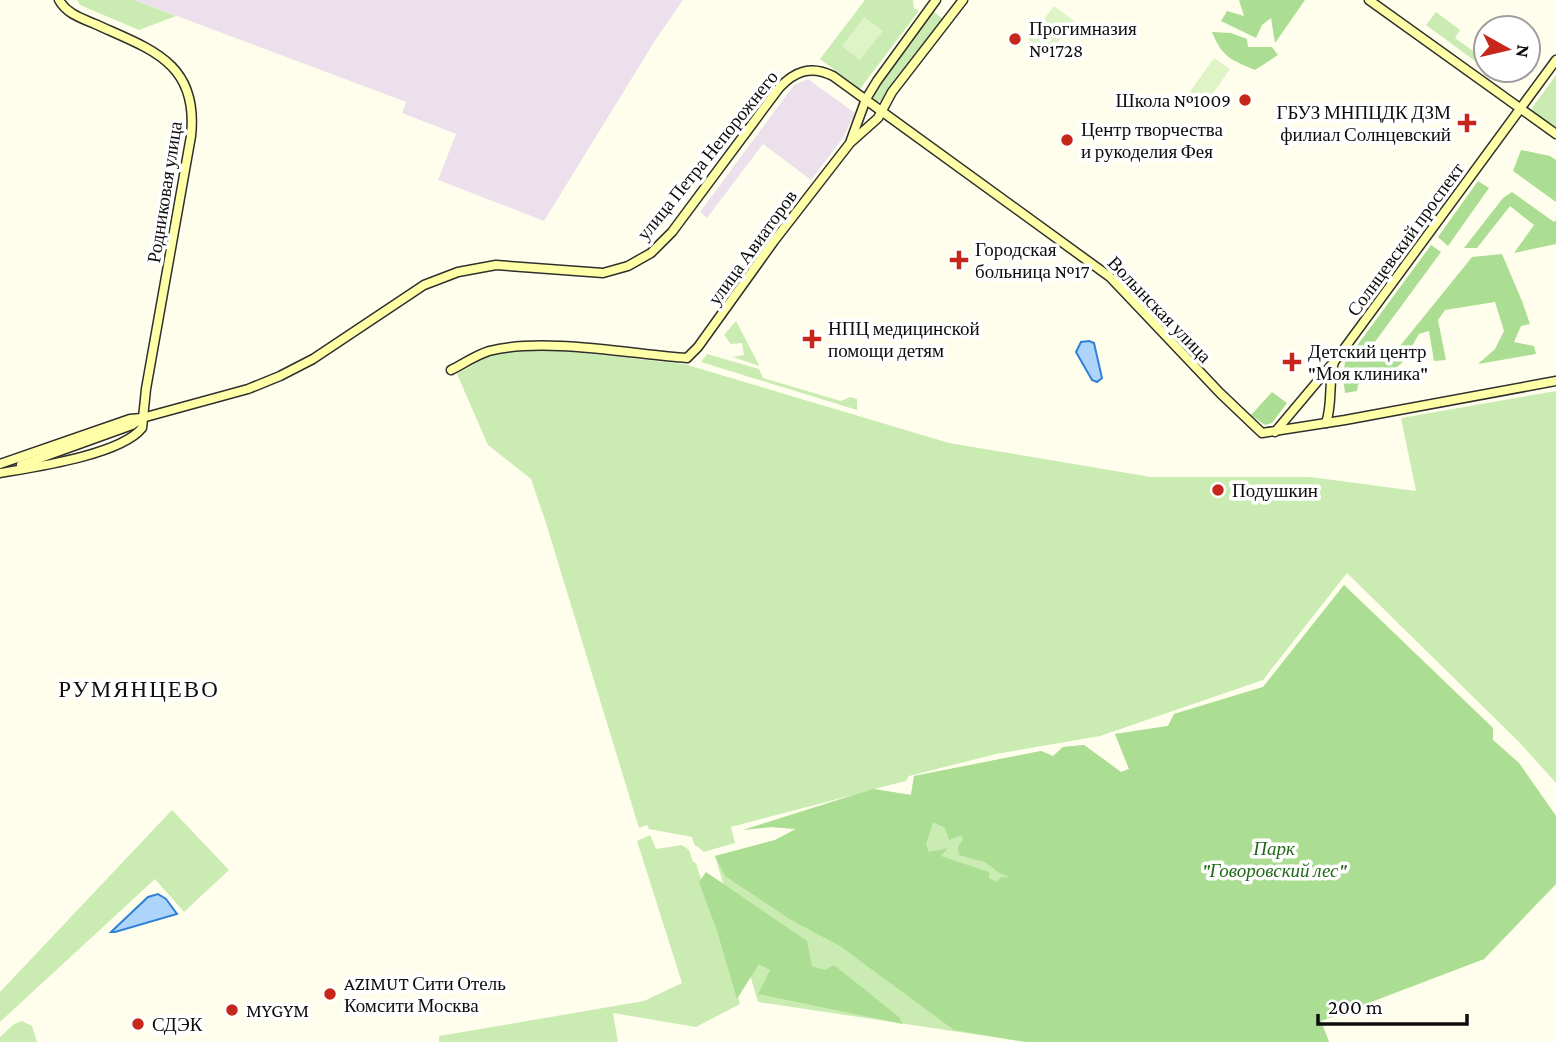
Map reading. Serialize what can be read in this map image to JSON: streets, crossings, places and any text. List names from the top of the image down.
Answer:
{
  "streets": {
    "street": [
      "улица Петра Непорожнего",
      "Родниковая улица",
      "Солнцевский проспект",
      "улица Авиаторов",
      "Волынская улица"
    ]
  },
  "crossings": [
    ["улица Петра Непорожнего", "Родниковая улица"],
    ["улица Петра Непорожнего", "улица Авиаторов"],
    ["Солнцевский проспект", "Волынская улица"],
    ["улица Авиаторов", "Волынская улица"]
  ],
  "districts": ["РУМЯНЦЕВО"],
  "parks": ["Парк \"Говоровский лес\""],
  "places": {
    "other": [
      "Прогимназия №1728",
      "Школа №1009",
      "Центр творчества и рукоделия Фея",
      "Подушкин",
      "AZIMUT Сити Отель Комсити Москва",
      "MYGYM",
      "СДЭК"
    ],
    "health": [
      "ГБУЗ МНПЦДК ДЗМ филиал Солнцевский",
      "Городская больница №17",
      "НПЦ медицинской помощи детям",
      "Детский центр \"Моя клиника\""
    ]
  },
  "scale_bar": "200 m",
  "north": "right"
}
